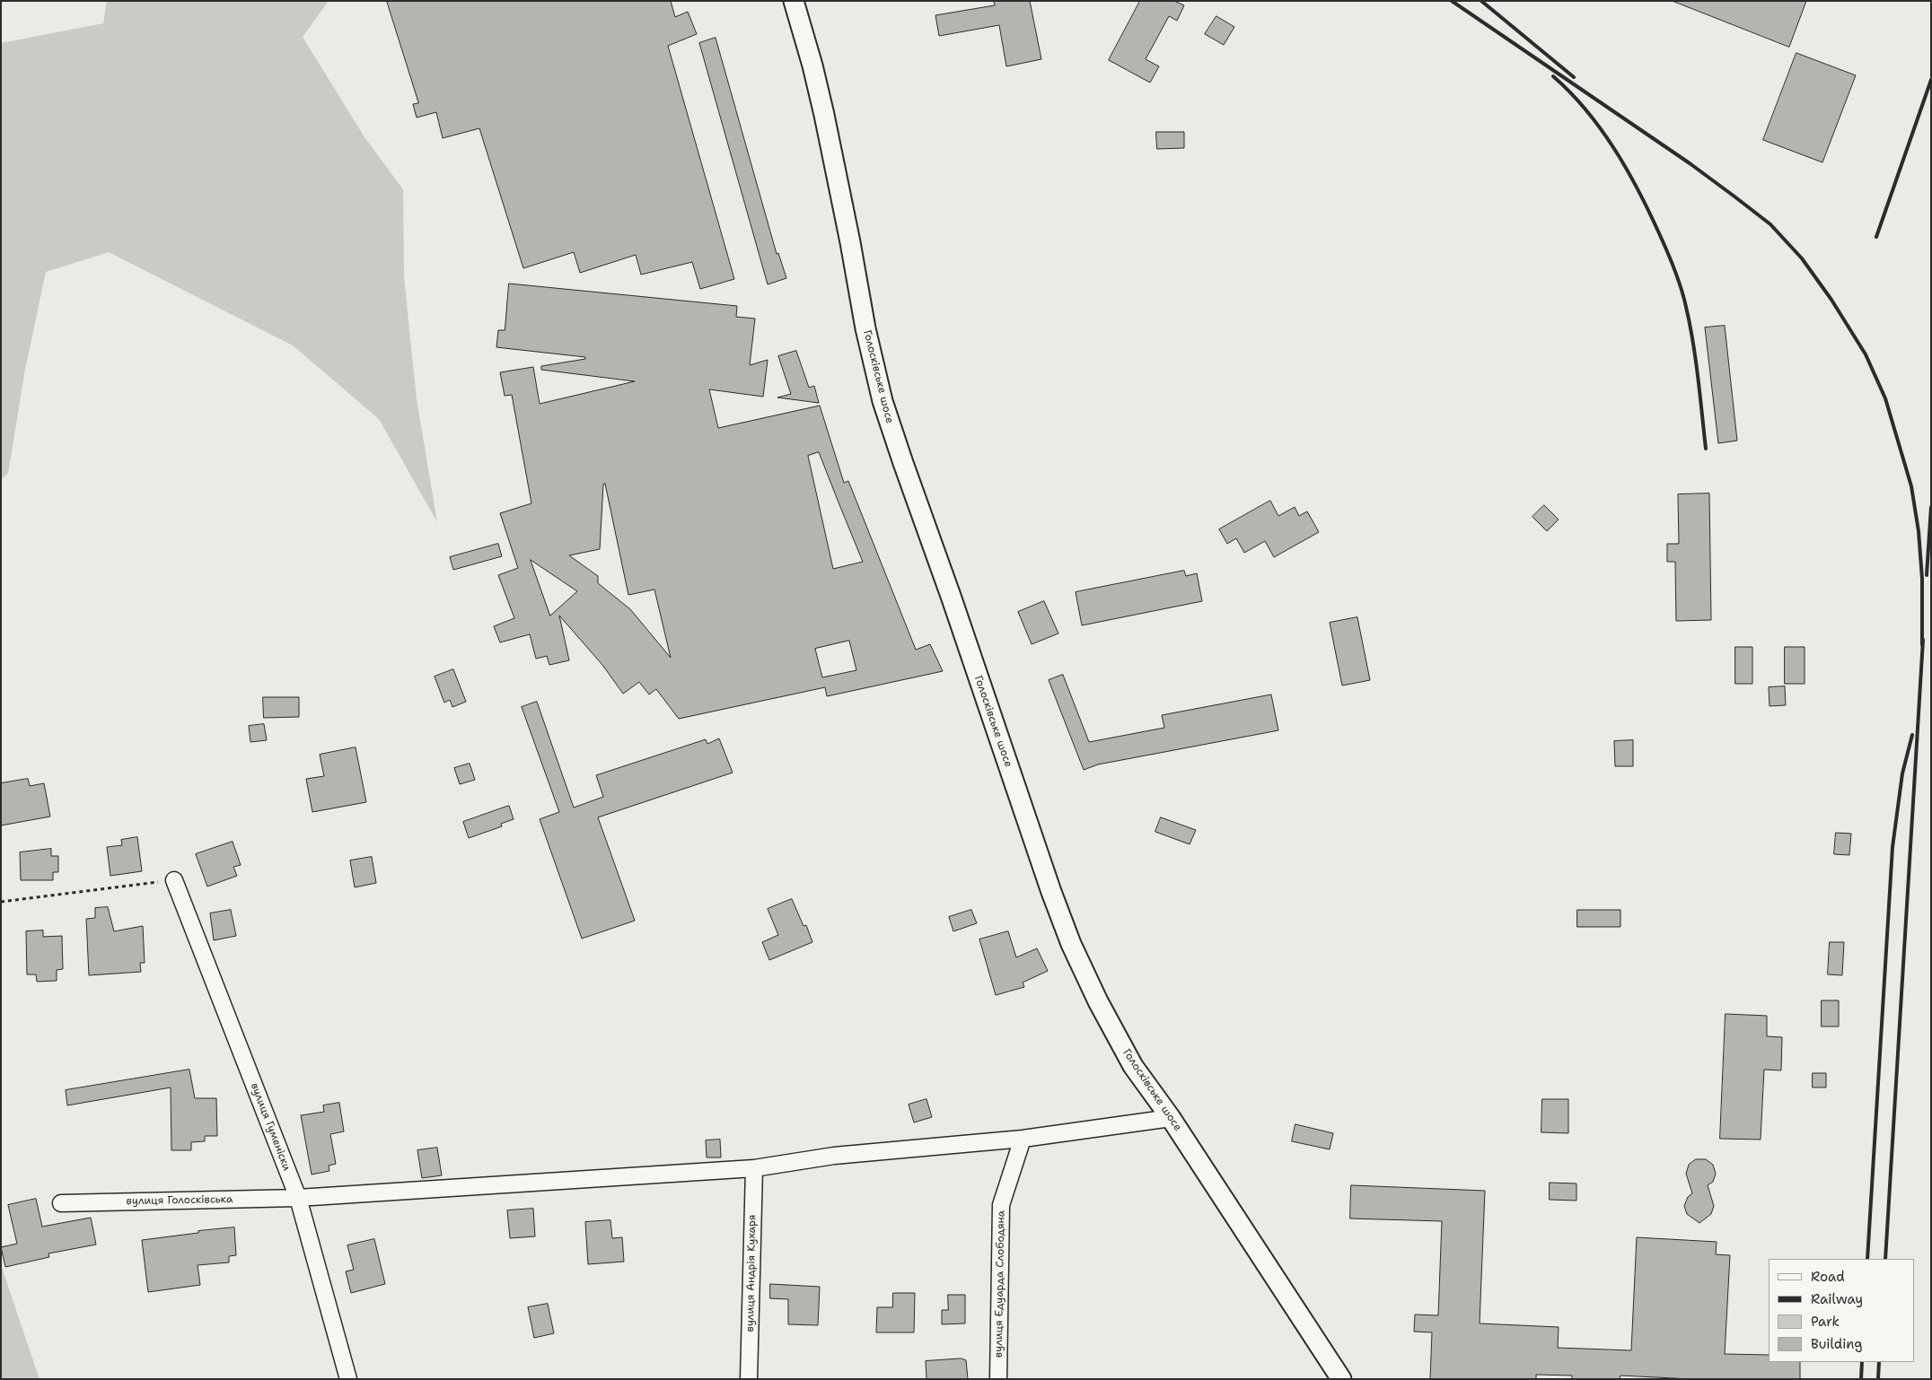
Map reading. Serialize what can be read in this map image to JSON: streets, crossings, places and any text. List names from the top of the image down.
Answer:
{
  "streets": {
    "street": [
      "Голосківське шосе",
      "вулиця Гуменіски",
      "вулиця Голосківська",
      "вулиця Андрія Кухаря",
      "вулиця Едуарда Слободяна"
    ]
  },
  "crossings": [
    ["Голосківське шосе", "вулиця Голосківська"],
    ["вулиця Гуменіски", "вулиця Голосківська"],
    ["вулиця Голосківська", "вулиця Андрія Кухаря"],
    ["вулиця Голосківська", "вулиця Едуарда Слободяна"]
  ],
  "legend": [
    "Road",
    "Railway",
    "Park",
    "Building"
  ]
}
